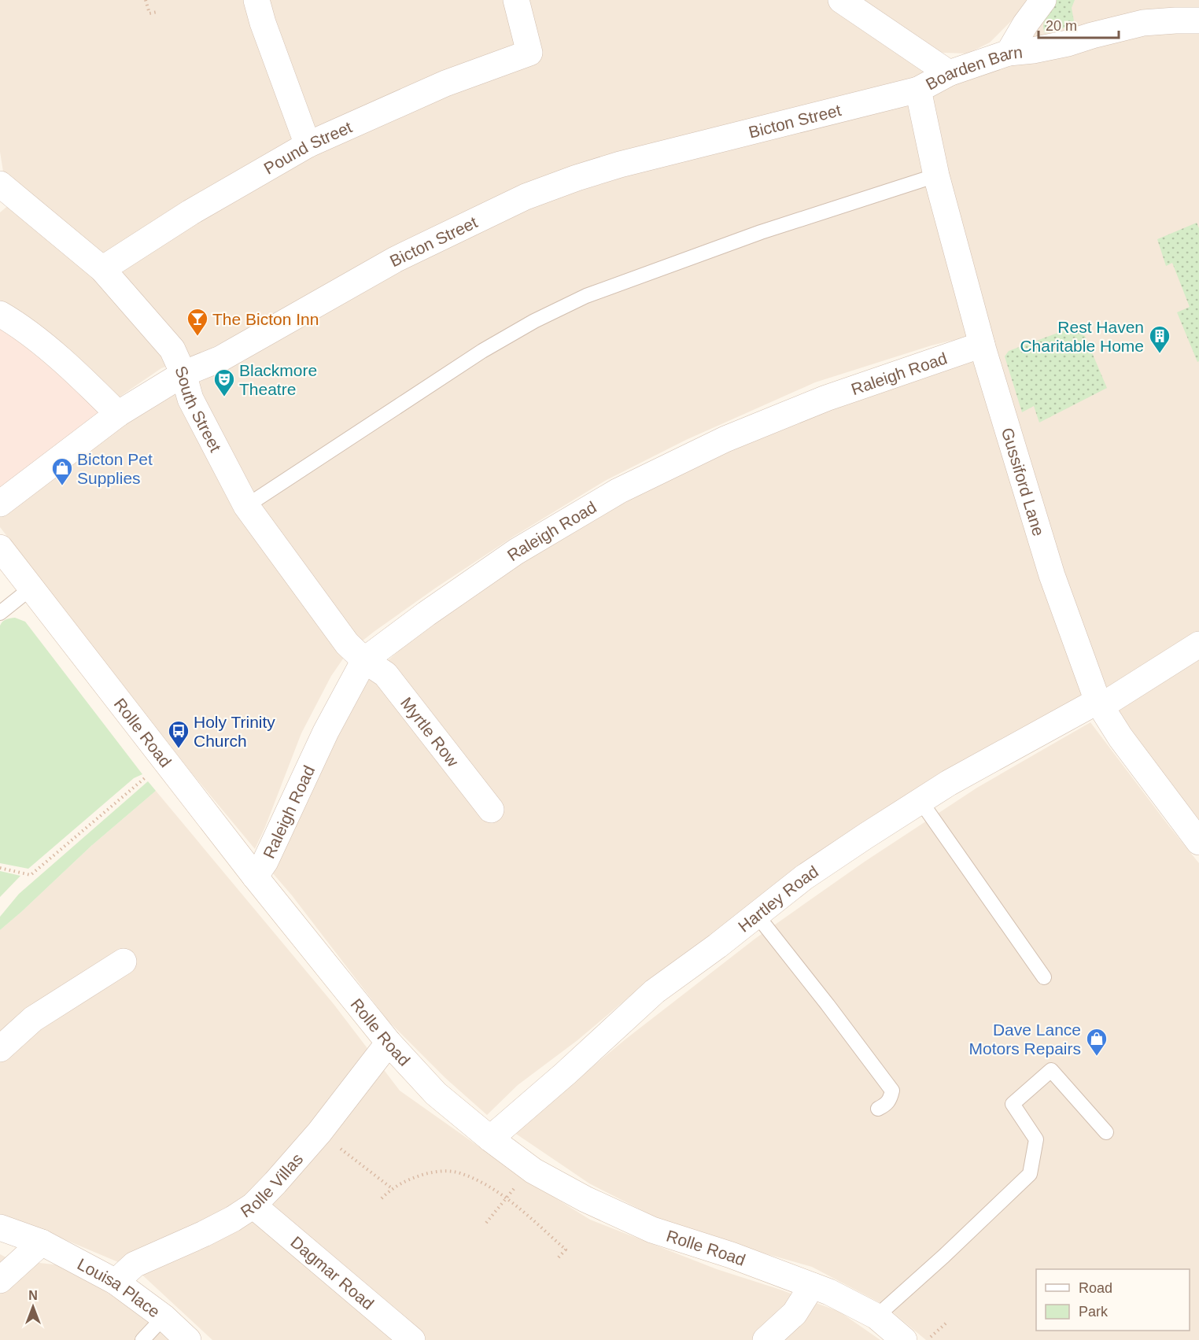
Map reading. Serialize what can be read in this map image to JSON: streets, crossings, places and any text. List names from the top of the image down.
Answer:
{
  "streets": {
    "street": [
      "Boarden Barn",
      "Bicton Street",
      "Pound Street",
      "Raleigh Road",
      "South Street",
      "Gussiford Lane",
      "Rolle Road",
      "Myrtle Row",
      "Hartley Road",
      "Rolle Villas",
      "Dagmar Road",
      "Louisa Place"
    ]
  },
  "crossings": [
    ["Boarden Barn", "Bicton Street"],
    ["Boarden Barn", "Gussiford Lane"],
    ["Bicton Street", "South Street"],
    ["Bicton Street", "Gussiford Lane"],
    ["Pound Street", "South Street"],
    ["Raleigh Road", "South Street"],
    ["Raleigh Road", "Gussiford Lane"],
    ["Raleigh Road", "Rolle Road"],
    ["Raleigh Road", "Myrtle Row"],
    ["South Street", "Myrtle Row"],
    ["Gussiford Lane", "Hartley Road"],
    ["Rolle Road", "Hartley Road"],
    ["Rolle Road", "Rolle Villas"],
    ["Rolle Villas", "Dagmar Road"],
    ["Rolle Villas", "Louisa Place"]
  ],
  "places": {
    "bar": ["The Bicton Inn"],
    "building": ["Rest Haven Charitable Home"],
    "theatre": ["Blackmore Theatre"],
    "shop": ["Bicton Pet Supplies", "Dave Lance Motors Repairs"],
    "bus stop": ["Holy Trinity Church"]
  },
  "legend": ["Road", "Park"],
  "scale_bar": "20 m",
  "north": "top"
}
